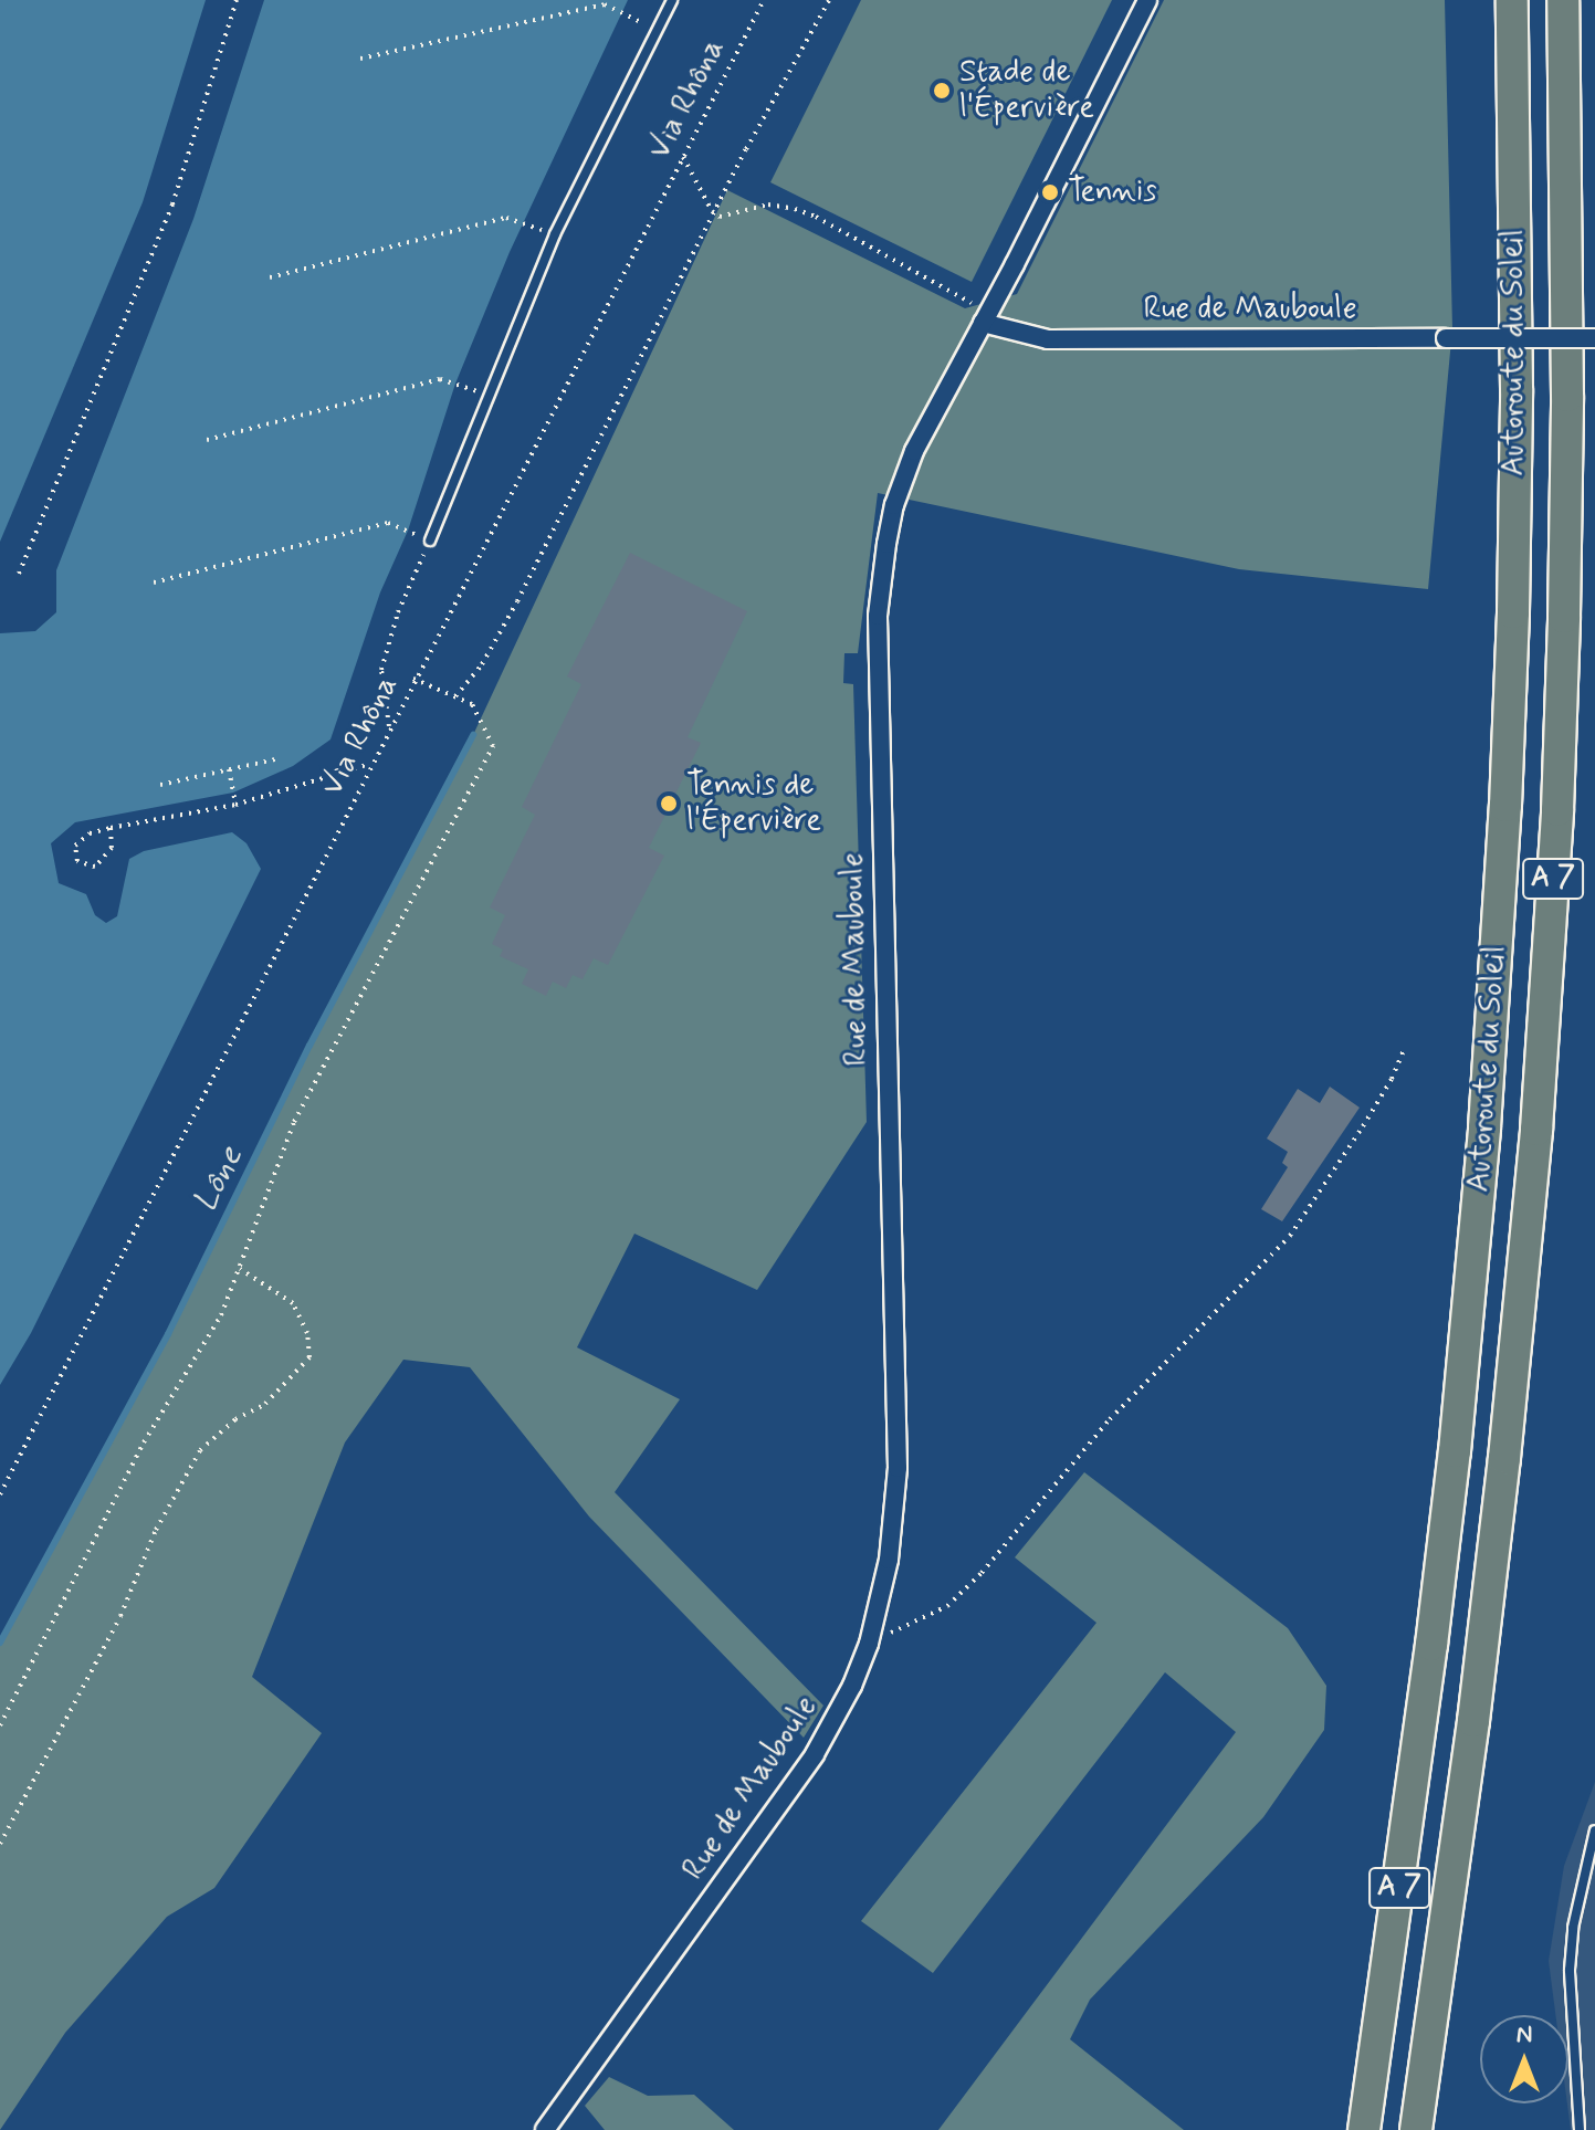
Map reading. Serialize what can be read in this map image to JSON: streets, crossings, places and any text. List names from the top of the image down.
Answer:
{
  "streets": {
    "highway": ["Autoroute du Soleil", "A 7"],
    "street": ["Rue de Mauboule"],
    "path": ["Via Rhôna"]
  },
  "water": ["Lône"],
  "places": ["Stade de l'Épervière", "Tennis", "Tennis de l'Épervière"],
  "north": "top"
}
